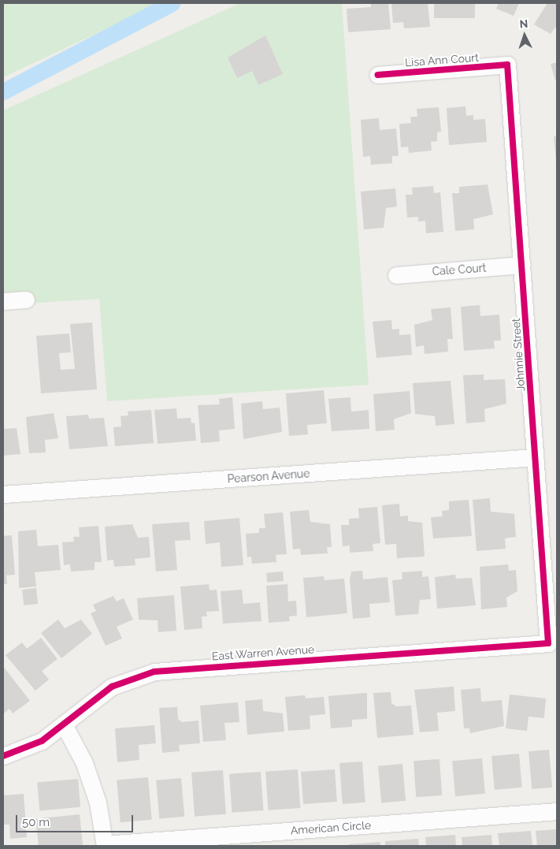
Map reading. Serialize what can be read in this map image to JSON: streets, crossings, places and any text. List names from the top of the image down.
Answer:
{
  "streets": {
    "street": [
      "Lisa Ann Court",
      "Cale Court",
      "Johnnie Street",
      "Pearson Avenue",
      "East Warren Avenue",
      "American Circle"
    ]
  },
  "crossings": [
    ["Lisa Ann Court", "Johnnie Street"],
    ["Cale Court", "Johnnie Street"],
    ["Johnnie Street", "Pearson Avenue"],
    ["Johnnie Street", "East Warren Avenue"]
  ],
  "scale_bar": "50 m",
  "north": "top"
}
